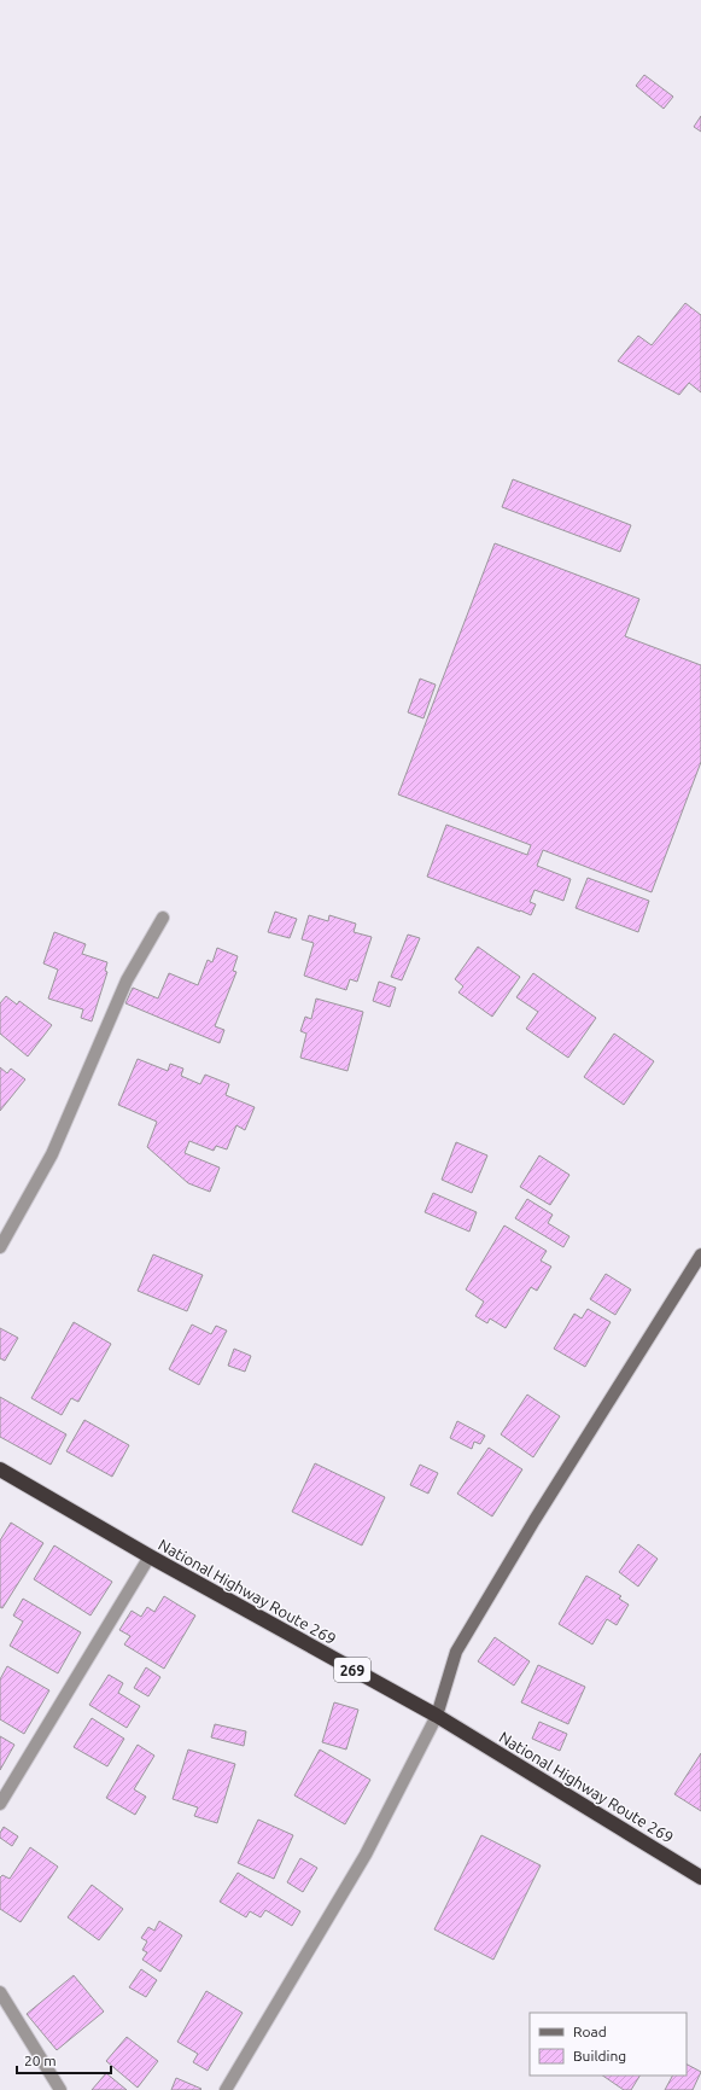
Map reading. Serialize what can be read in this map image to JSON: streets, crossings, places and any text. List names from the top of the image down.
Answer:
{
  "streets": {
    "highway": ["National Highway Route 269", "269"]
  },
  "legend": ["Road", "Building"],
  "scale_bar": "20 m"
}
